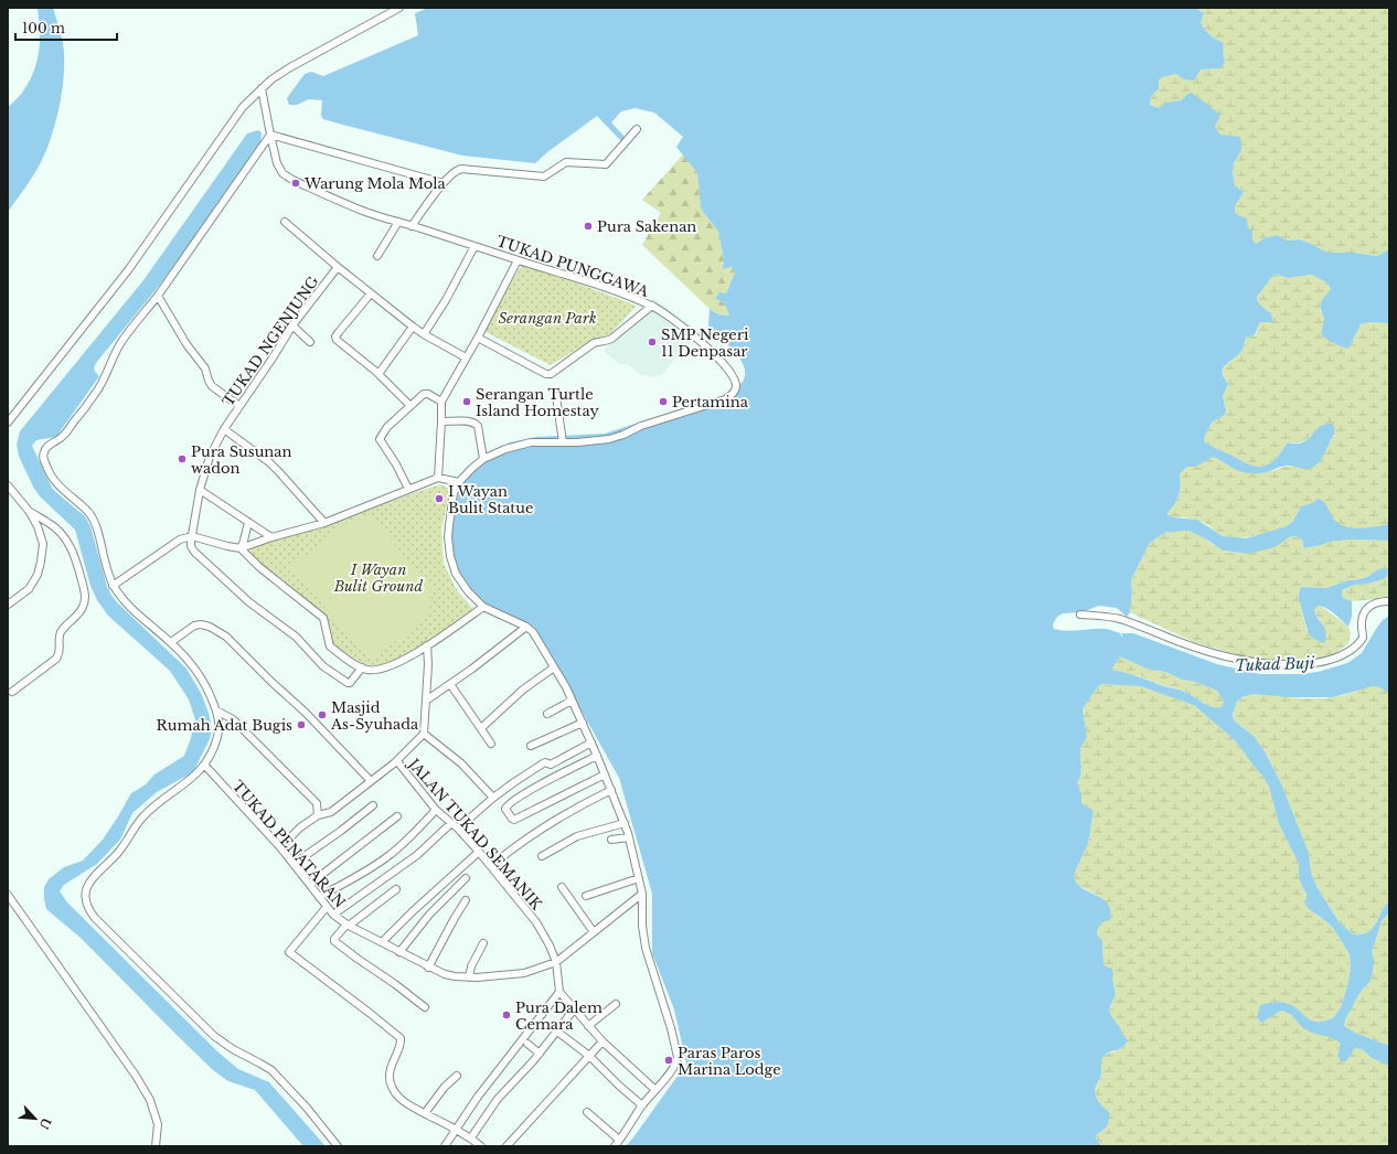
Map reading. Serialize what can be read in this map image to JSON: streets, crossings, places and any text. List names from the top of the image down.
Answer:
{
  "streets": {
    "street": [
      "TUKAD PUNGGAWA",
      "TUKAD NGENJUNG",
      "JALAN TUKAD SEMANIK",
      "TUKAD PENATARAN"
    ]
  },
  "crossings": [
    ["TUKAD PUNGGAWA", "TUKAD PENATARAN"],
    ["JALAN TUKAD SEMANIK", "TUKAD PENATARAN"]
  ],
  "water": ["Tukad Buji"],
  "parks": ["Serangan Park", "I Wayan Bulit Ground"],
  "places": [
    "Warung Mola Mola",
    "Pura Sakenan",
    "SMP Negeri 11 Denpasar",
    "Serangan Turtle Island Homestay",
    "Pertamina",
    "Pura Susunan wadon",
    "I Wayan Bulit Statue",
    "Masjid As-Syuhada",
    "Rumah Adat Bugis",
    "Pura Dalem Cemara",
    "Paras Paros Marina Lodge"
  ],
  "scale_bar": "100 m",
  "north": "bottom right"
}
